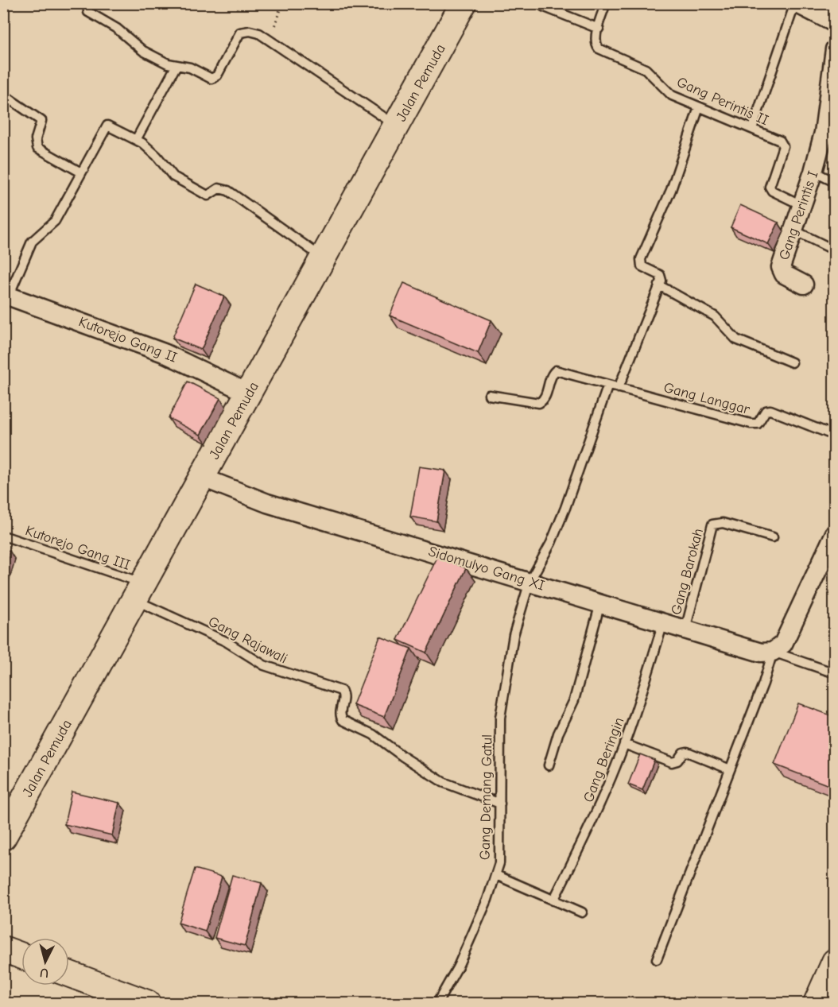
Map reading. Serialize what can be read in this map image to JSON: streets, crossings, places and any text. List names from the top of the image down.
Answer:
{
  "streets": {
    "main road": ["Jalan Pemuda"],
    "street": ["Gang Perintis I", "Kutorejo Gang II", "Sidomulyo Gang XI"],
    "lane": [
      "Gang Perintis II",
      "Gang Langgar",
      "Kutorejo Gang III",
      "Gang Barokah",
      "Gang Rajawali",
      "Gang Beringin",
      "Gang Demang Gatul"
    ]
  },
  "crossings": [
    ["Jalan Pemuda", "Kutorejo Gang II"],
    ["Jalan Pemuda", "Kutorejo Gang III"],
    ["Jalan Pemuda", "Sidomulyo Gang XI"],
    ["Jalan Pemuda", "Gang Rajawali"],
    ["Gang Perintis II", "Gang Perintis I"],
    ["Kutorejo Gang III", "Gang Rajawali"],
    ["Sidomulyo Gang XI", "Gang Barokah"],
    ["Sidomulyo Gang XI", "Gang Beringin"],
    ["Sidomulyo Gang XI", "Gang Demang Gatul"],
    ["Gang Rajawali", "Gang Demang Gatul"]
  ],
  "north": "bottom"
}
